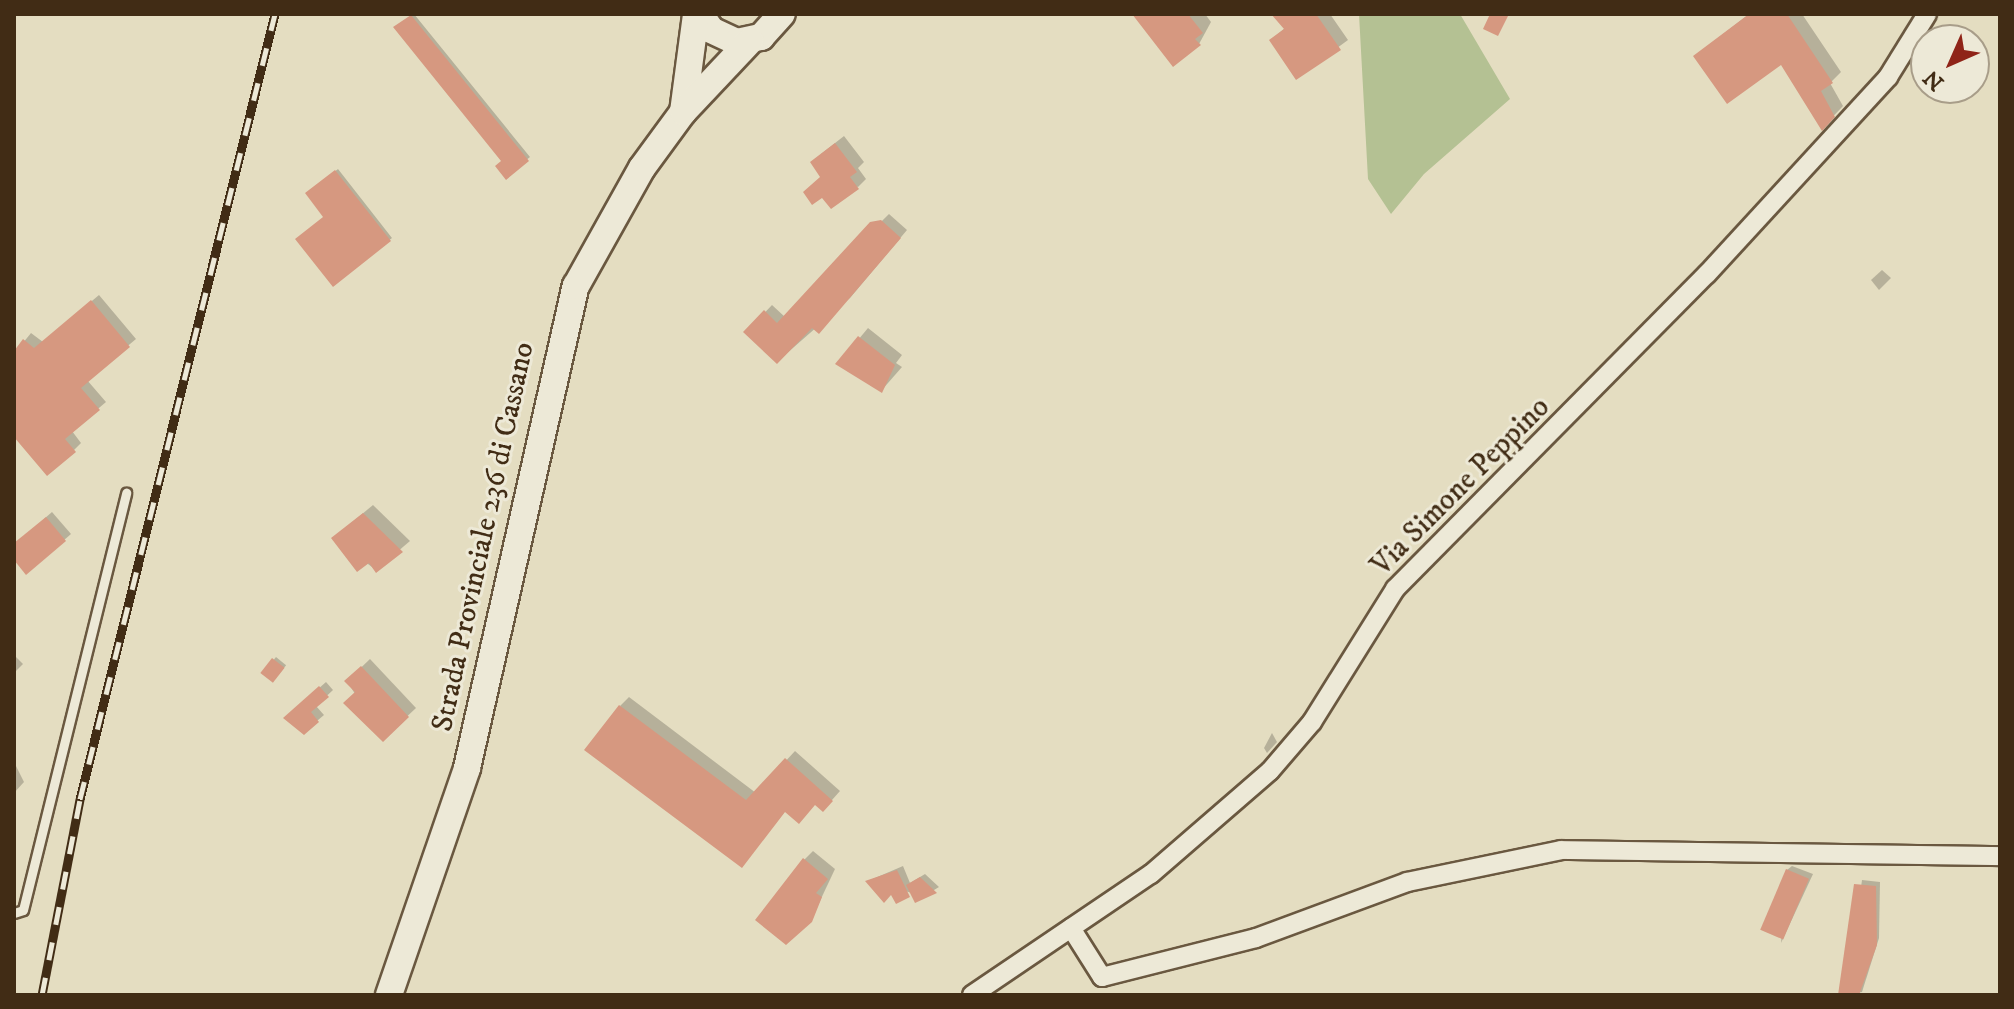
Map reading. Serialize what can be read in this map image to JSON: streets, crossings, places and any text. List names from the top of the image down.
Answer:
{
  "streets": {
    "main road": ["Strada Provinciale 236 di Cassano"],
    "street": ["Via Simone Peppino"]
  },
  "north": "bottom left"
}
